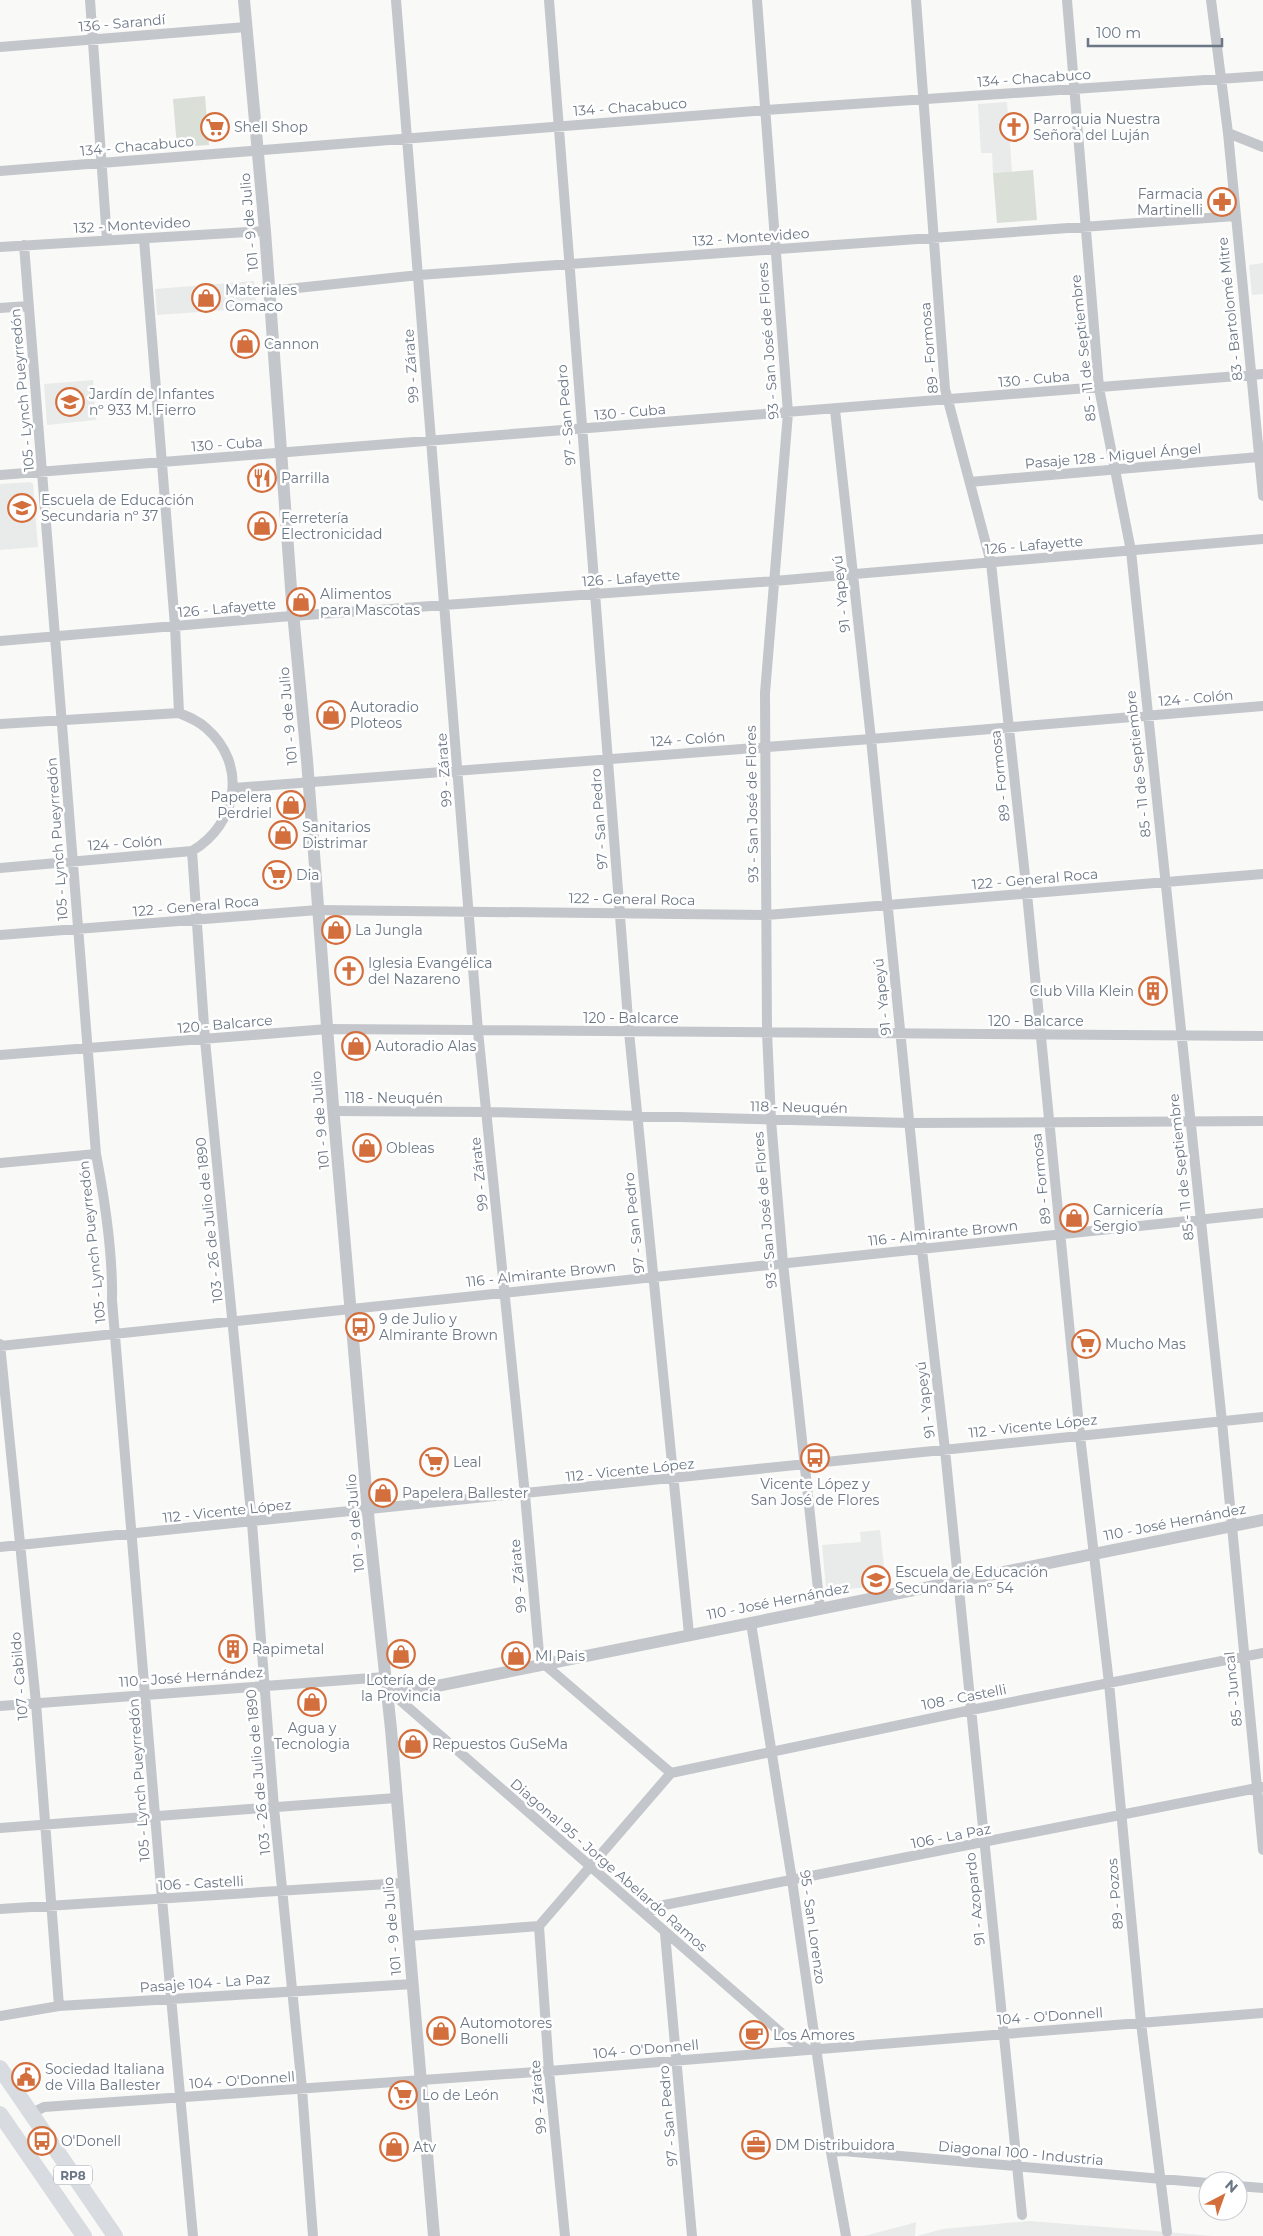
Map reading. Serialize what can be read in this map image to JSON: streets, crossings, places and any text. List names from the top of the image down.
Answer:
{
  "streets": {
    "main road": ["RP8"],
    "street": [
      "136 - Sarandí",
      "134 - Chacabuco",
      "101 - 9 de Julio",
      "132 - Montevideo",
      "83 - Bartolomé Mitre",
      "93 - San José de Flores",
      "89 - Formosa",
      "85 - 11 de Septiembre",
      "99 - Zárate",
      "130 - Cuba",
      "105 - Lynch Pueyrredón",
      "97 - San Pedro",
      "Pasaje 128 - Miguel Ángel",
      "126 - Lafayette",
      "91 - Yapeyú",
      "124 - Colón",
      "122 - General Roca",
      "120 - Balcarce",
      "118 - Neuquén",
      "103 - 26 de Julio de 1890",
      "116 - Almirante Brown",
      "112 - Vicente López",
      "110 - José Hernández",
      "107 - Cabildo",
      "85 - Juncal",
      "108 - Castelli",
      "106 - La Paz",
      "Diagonal 95 - Jorge Abelardo Ramos",
      "106 - Castelli",
      "89 - Pozos",
      "91 - Azopardo",
      "95 - San Lorenzo",
      "Pasaje 104 - La Paz",
      "104 - O'Donnell",
      "Diagonal 100 - Industria"
    ]
  },
  "crossings": [
    ["136 - Sarandí", "101 - 9 de Julio"],
    ["134 - Chacabuco", "101 - 9 de Julio"],
    ["134 - Chacabuco", "83 - Bartolomé Mitre"],
    ["134 - Chacabuco", "93 - San José de Flores"],
    ["134 - Chacabuco", "89 - Formosa"],
    ["134 - Chacabuco", "85 - 11 de Septiembre"],
    ["134 - Chacabuco", "99 - Zárate"],
    ["134 - Chacabuco", "97 - San Pedro"],
    ["101 - 9 de Julio", "132 - Montevideo"],
    ["101 - 9 de Julio", "130 - Cuba"],
    ["101 - 9 de Julio", "126 - Lafayette"],
    ["101 - 9 de Julio", "124 - Colón"],
    ["101 - 9 de Julio", "122 - General Roca"],
    ["101 - 9 de Julio", "120 - Balcarce"],
    ["101 - 9 de Julio", "118 - Neuquén"],
    ["101 - 9 de Julio", "116 - Almirante Brown"],
    ["101 - 9 de Julio", "112 - Vicente López"],
    ["101 - 9 de Julio", "110 - José Hernández"],
    ["101 - 9 de Julio", "Diagonal 95 - Jorge Abelardo Ramos"],
    ["101 - 9 de Julio", "106 - Castelli"],
    ["101 - 9 de Julio", "Pasaje 104 - La Paz"],
    ["101 - 9 de Julio", "104 - O'Donnell"],
    ["132 - Montevideo", "83 - Bartolomé Mitre"],
    ["132 - Montevideo", "93 - San José de Flores"],
    ["132 - Montevideo", "89 - Formosa"],
    ["132 - Montevideo", "85 - 11 de Septiembre"],
    ["132 - Montevideo", "99 - Zárate"],
    ["132 - Montevideo", "105 - Lynch Pueyrredón"],
    ["132 - Montevideo", "97 - San Pedro"],
    ["83 - Bartolomé Mitre", "130 - Cuba"],
    ["83 - Bartolomé Mitre", "Pasaje 128 - Miguel Ángel"],
    ["93 - San José de Flores", "130 - Cuba"],
    ["93 - San José de Flores", "126 - Lafayette"],
    ["93 - San José de Flores", "124 - Colón"],
    ["93 - San José de Flores", "122 - General Roca"],
    ["93 - San José de Flores", "120 - Balcarce"],
    ["93 - San José de Flores", "118 - Neuquén"],
    ["93 - San José de Flores", "116 - Almirante Brown"],
    ["93 - San José de Flores", "112 - Vicente López"],
    ["93 - San José de Flores", "110 - José Hernández"],
    ["89 - Formosa", "130 - Cuba"],
    ["89 - Formosa", "Pasaje 128 - Miguel Ángel"],
    ["89 - Formosa", "126 - Lafayette"],
    ["89 - Formosa", "124 - Colón"],
    ["89 - Formosa", "122 - General Roca"],
    ["89 - Formosa", "120 - Balcarce"],
    ["89 - Formosa", "118 - Neuquén"],
    ["89 - Formosa", "116 - Almirante Brown"],
    ["89 - Formosa", "112 - Vicente López"],
    ["89 - Formosa", "110 - José Hernández"],
    ["89 - Formosa", "89 - Pozos"],
    ["85 - 11 de Septiembre", "130 - Cuba"],
    ["85 - 11 de Septiembre", "Pasaje 128 - Miguel Ángel"],
    ["85 - 11 de Septiembre", "126 - Lafayette"],
    ["85 - 11 de Septiembre", "124 - Colón"],
    ["85 - 11 de Septiembre", "122 - General Roca"],
    ["85 - 11 de Septiembre", "120 - Balcarce"],
    ["85 - 11 de Septiembre", "118 - Neuquén"],
    ["85 - 11 de Septiembre", "116 - Almirante Brown"],
    ["85 - 11 de Septiembre", "112 - Vicente López"],
    ["85 - 11 de Septiembre", "110 - José Hernández"],
    ["85 - 11 de Septiembre", "85 - Juncal"],
    ["99 - Zárate", "130 - Cuba"],
    ["99 - Zárate", "126 - Lafayette"],
    ["99 - Zárate", "124 - Colón"],
    ["99 - Zárate", "122 - General Roca"],
    ["99 - Zárate", "120 - Balcarce"],
    ["99 - Zárate", "118 - Neuquén"],
    ["99 - Zárate", "116 - Almirante Brown"],
    ["99 - Zárate", "112 - Vicente López"],
    ["99 - Zárate", "110 - José Hernández"],
    ["99 - Zárate", "104 - O'Donnell"],
    ["130 - Cuba", "105 - Lynch Pueyrredón"],
    ["130 - Cuba", "97 - San Pedro"],
    ["130 - Cuba", "91 - Yapeyú"],
    ["105 - Lynch Pueyrredón", "126 - Lafayette"],
    ["105 - Lynch Pueyrredón", "124 - Colón"],
    ["105 - Lynch Pueyrredón", "122 - General Roca"],
    ["105 - Lynch Pueyrredón", "120 - Balcarce"],
    ["105 - Lynch Pueyrredón", "103 - 26 de Julio de 1890"],
    ["105 - Lynch Pueyrredón", "116 - Almirante Brown"],
    ["105 - Lynch Pueyrredón", "112 - Vicente López"],
    ["105 - Lynch Pueyrredón", "110 - José Hernández"],
    ["105 - Lynch Pueyrredón", "106 - Castelli"],
    ["105 - Lynch Pueyrredón", "Pasaje 104 - La Paz"],
    ["105 - Lynch Pueyrredón", "104 - O'Donnell"],
    ["97 - San Pedro", "126 - Lafayette"],
    ["97 - San Pedro", "124 - Colón"],
    ["97 - San Pedro", "122 - General Roca"],
    ["97 - San Pedro", "120 - Balcarce"],
    ["97 - San Pedro", "118 - Neuquén"],
    ["97 - San Pedro", "116 - Almirante Brown"],
    ["97 - San Pedro", "112 - Vicente López"],
    ["97 - San Pedro", "110 - José Hernández"],
    ["97 - San Pedro", "Diagonal 95 - Jorge Abelardo Ramos"],
    ["97 - San Pedro", "104 - O'Donnell"],
    ["126 - Lafayette", "91 - Yapeyú"],
    ["91 - Yapeyú", "124 - Colón"],
    ["91 - Yapeyú", "122 - General Roca"],
    ["91 - Yapeyú", "120 - Balcarce"],
    ["91 - Yapeyú", "118 - Neuquén"],
    ["91 - Yapeyú", "116 - Almirante Brown"],
    ["91 - Yapeyú", "112 - Vicente López"],
    ["91 - Yapeyú", "110 - José Hernández"],
    ["91 - Yapeyú", "91 - Azopardo"],
    ["124 - Colón", "103 - 26 de Julio de 1890"],
    ["122 - General Roca", "103 - 26 de Julio de 1890"],
    ["120 - Balcarce", "103 - 26 de Julio de 1890"],
    ["103 - 26 de Julio de 1890", "116 - Almirante Brown"],
    ["103 - 26 de Julio de 1890", "112 - Vicente López"],
    ["103 - 26 de Julio de 1890", "110 - José Hernández"],
    ["103 - 26 de Julio de 1890", "106 - Castelli"],
    ["103 - 26 de Julio de 1890", "Pasaje 104 - La Paz"],
    ["103 - 26 de Julio de 1890", "104 - O'Donnell"],
    ["116 - Almirante Brown", "107 - Cabildo"],
    ["112 - Vicente López", "107 - Cabildo"],
    ["110 - José Hernández", "107 - Cabildo"],
    ["110 - José Hernández", "85 - Juncal"],
    ["110 - José Hernández", "Diagonal 95 - Jorge Abelardo Ramos"],
    ["110 - José Hernández", "89 - Pozos"],
    ["110 - José Hernández", "91 - Azopardo"],
    ["110 - José Hernández", "95 - San Lorenzo"],
    ["107 - Cabildo", "106 - Castelli"],
    ["107 - Cabildo", "Pasaje 104 - La Paz"],
    ["85 - Juncal", "108 - Castelli"],
    ["85 - Juncal", "106 - La Paz"],
    ["108 - Castelli", "89 - Pozos"],
    ["108 - Castelli", "91 - Azopardo"],
    ["108 - Castelli", "95 - San Lorenzo"],
    ["106 - La Paz", "Diagonal 95 - Jorge Abelardo Ramos"],
    ["106 - La Paz", "89 - Pozos"],
    ["106 - La Paz", "91 - Azopardo"],
    ["106 - La Paz", "95 - San Lorenzo"],
    ["Diagonal 95 - Jorge Abelardo Ramos", "95 - San Lorenzo"],
    ["Diagonal 95 - Jorge Abelardo Ramos", "104 - O'Donnell"],
    ["89 - Pozos", "104 - O'Donnell"],
    ["89 - Pozos", "Diagonal 100 - Industria"],
    ["91 - Azopardo", "104 - O'Donnell"],
    ["91 - Azopardo", "Diagonal 100 - Industria"],
    ["95 - San Lorenzo", "104 - O'Donnell"],
    ["95 - San Lorenzo", "Diagonal 100 - Industria"],
    ["104 - O'Donnell", "RP8"]
  ],
  "places": {
    "supermarket": [
      "Shell Shop",
      "Dia",
      "Mucho Mas",
      "Leal",
      "Lo de León"
    ],
    "church": ["Parroquia Nuestra Señora del Luján", "Iglesia Evangélica del Nazareno"],
    "pharmacy": ["Farmacia Martinelli"],
    "shop": [
      "Materiales Comaco",
      "Cannon",
      "Ferretería Electronicidad",
      "Alimentos para Mascotas",
      "Autoradio Ploteos",
      "Papelera Perdriel",
      "Sanitarios Distrimar",
      "La Jungla",
      "Autoradio Alas",
      "Obleas",
      "Carnicería Sergio",
      "Papelera Ballester",
      "Lotería de la Provincia",
      "MI Pais",
      "Agua y Tecnologia",
      "Repuestos GuSeMa",
      "Automotores Bonelli",
      "Atv"
    ],
    "school or university": ["Jardín de Infantes nº 933 M. Fierro", "Escuela de Educación Secundaria nº 37", "Escuela de Educación Secundaria nº 54"],
    "restaurant": ["Parrilla"],
    "building": ["Club Villa Klein", "Rapimetal"],
    "bus stop": ["9 de Julio y Almirante Brown", "Vicente López y San José de Flores", "O'Donell"],
    "cafe": ["Los Amores"],
    "public building": ["Sociedad Italiana de Villa Ballester"],
    "office": ["DM Distribuidora"]
  },
  "scale_bar": "100 m",
  "north": "top right"
}
